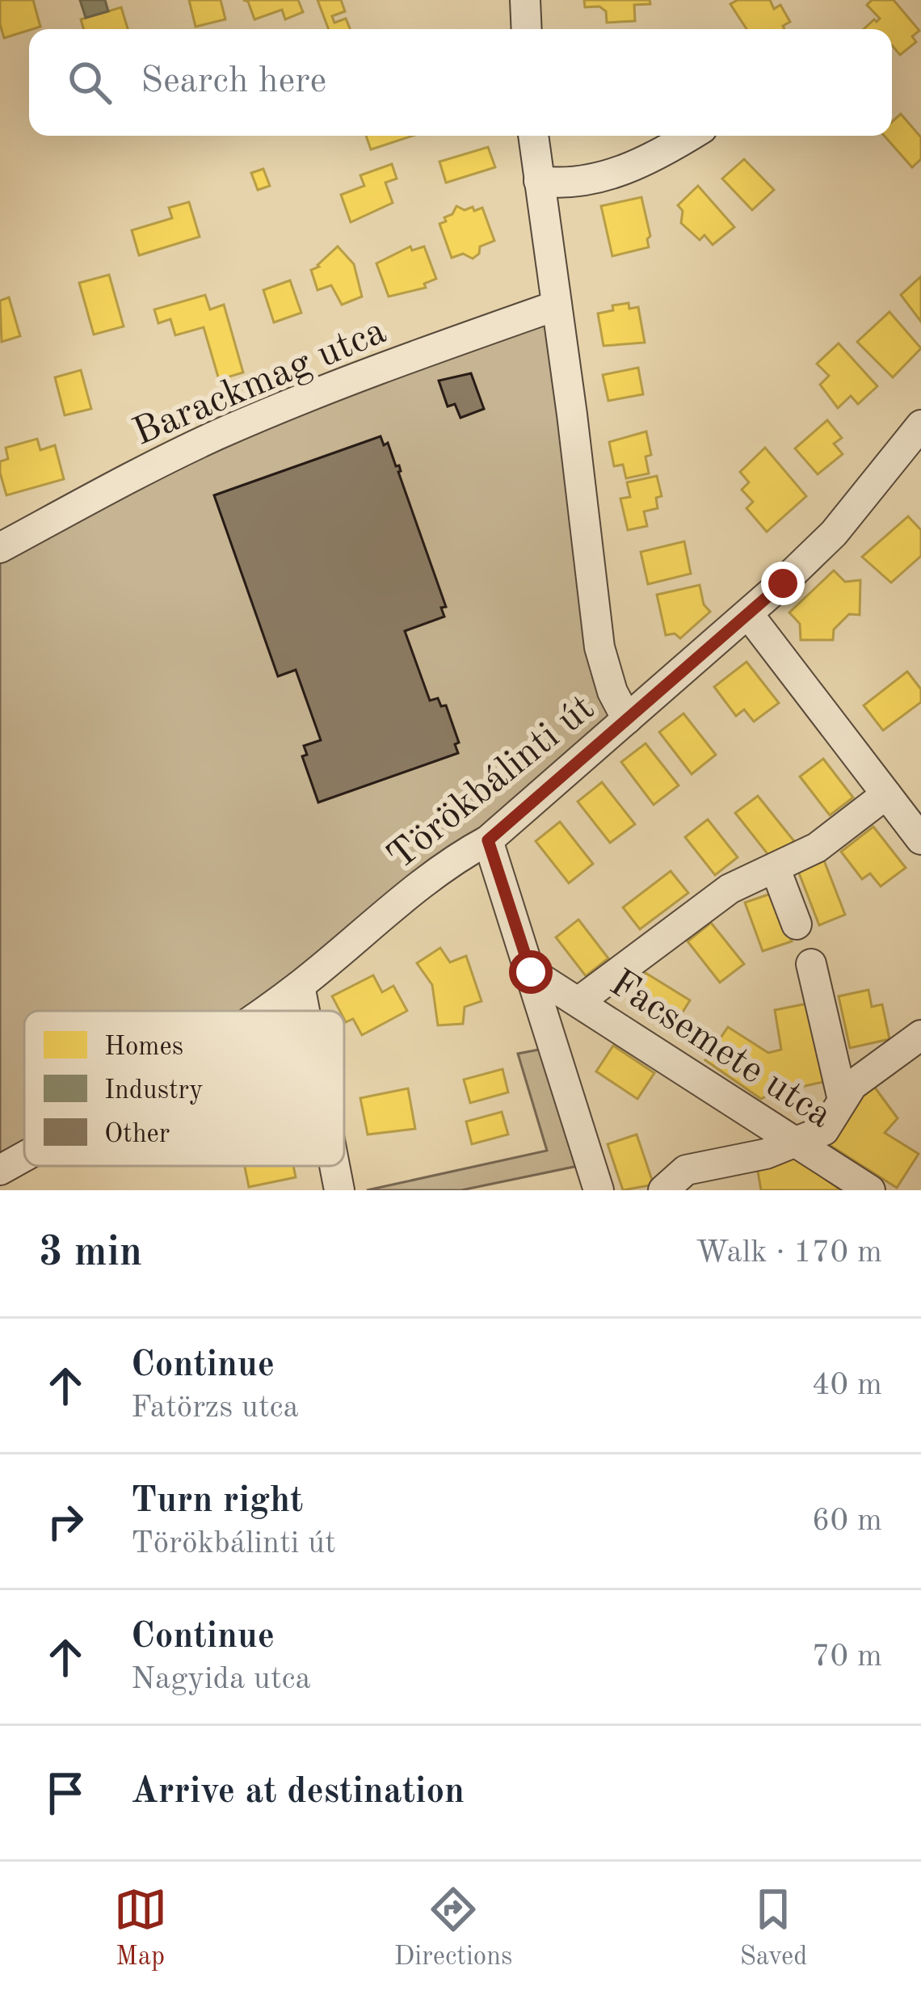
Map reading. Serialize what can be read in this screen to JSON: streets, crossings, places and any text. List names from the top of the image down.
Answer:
{
  "streets": {
    "street": ["Barackmag utca", "Törökbálinti út", "Facsemete utca"]
  },
  "crossings": [
    ["Barackmag utca", "Törökbálinti út"]
  ],
  "legend": ["Homes", "Industry", "Other"],
  "page": {
    "search": "Search here",
    "heading": ["3 min", "Walk · 170 m"],
    "list": [
      ["Continue", "Fatörzs utca", "40 m"],
      ["Turn right", "Törökbálinti út", "60 m"],
      ["Continue", "Nagyida utca", "70 m"],
      "Arrive at destination"
    ],
    "nav": ["Map", "Directions", "Saved"]
  }
}
